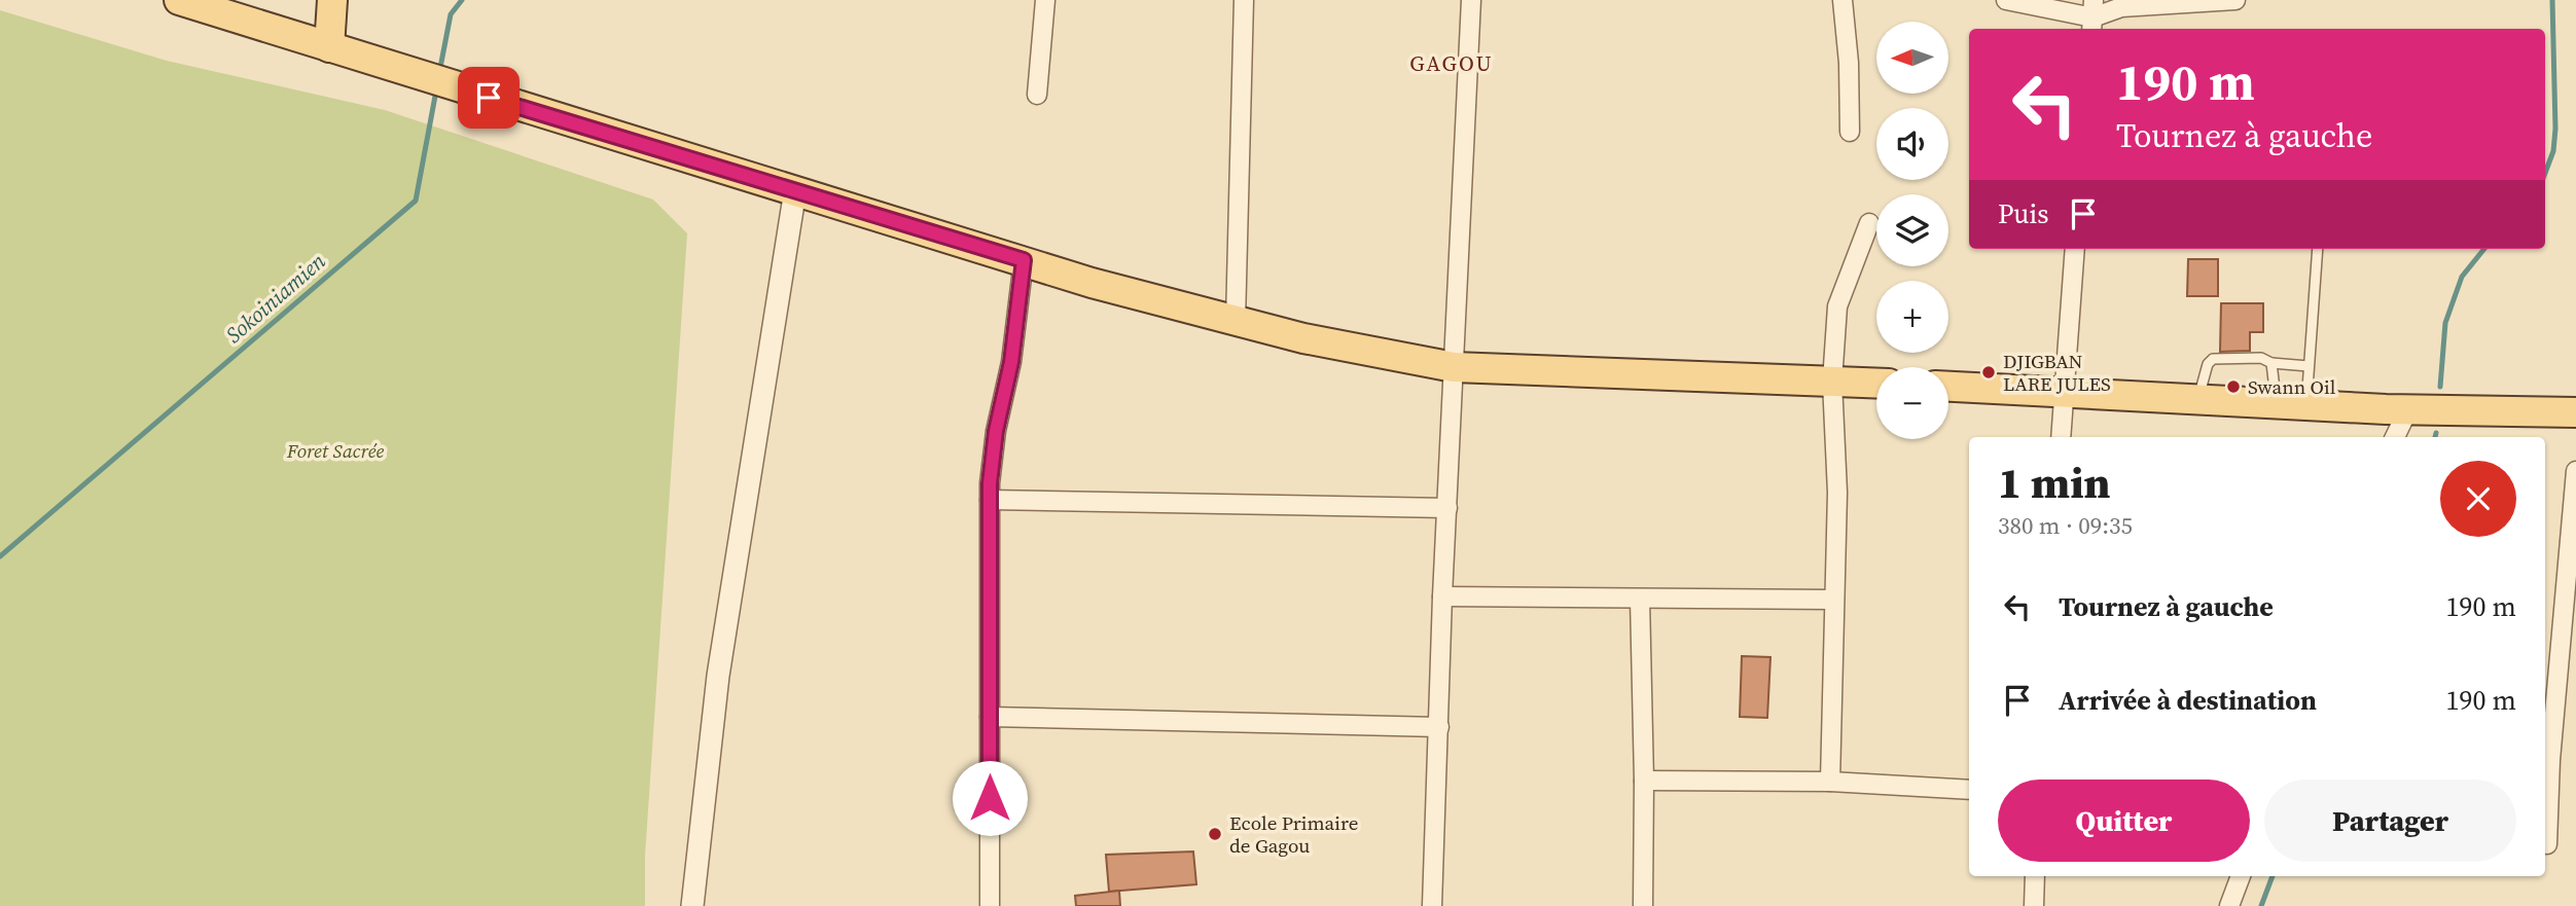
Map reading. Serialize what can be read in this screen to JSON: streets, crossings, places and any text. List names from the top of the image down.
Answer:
{
  "districts": ["GAGOU"],
  "water": ["Sokoiniamien"],
  "parks": ["Foret Sacrée"],
  "places": ["DJIGBAN LARE JULES", "Swann Oil", "Ecole Primaire de Gagou"],
  "north": "left",
  "page": {
    "map_buttons": ["+", "−"],
    "turn": ["190 m", "Tournez à gauche"],
    "then": "Puis",
    "heading": ["1 min", "380 m · 09:35"],
    "list": [
      {
        "name": "Tournez à gauche",
        "value": "190 m"
      },
      {
        "name": "Arrivée à destination",
        "value": "190 m"
      }
    ],
    "buttons": ["Quitter", "Partager"]
  }
}
